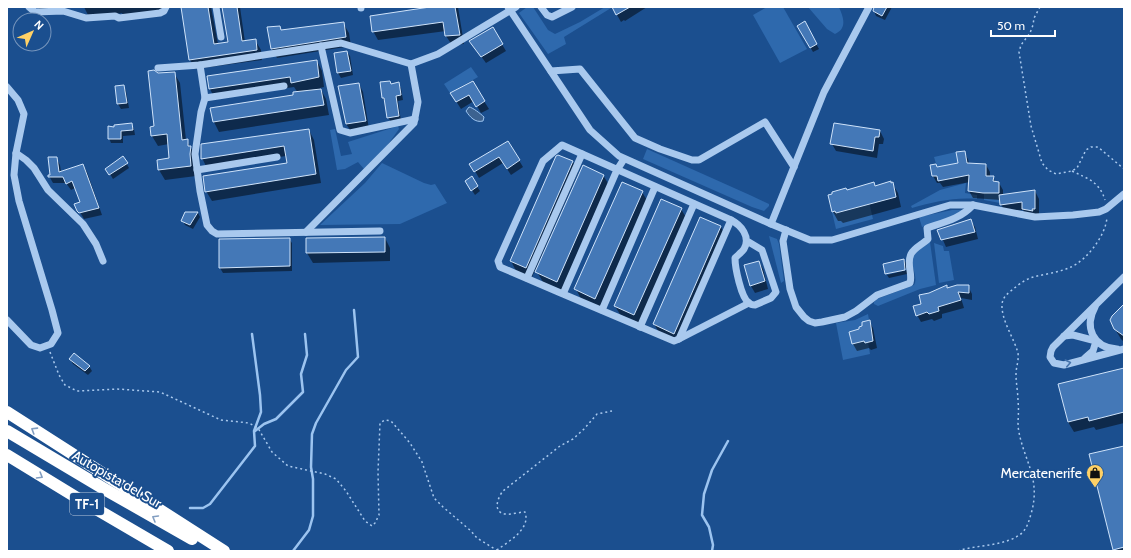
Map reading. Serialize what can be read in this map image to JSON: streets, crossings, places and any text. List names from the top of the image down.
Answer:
{
  "streets": {
    "highway": ["Autopista del Sur", "TF-1"]
  },
  "places": {
    "shop": ["Mercatenerife"]
  },
  "scale_bar": "50 m",
  "north": "top right"
}
